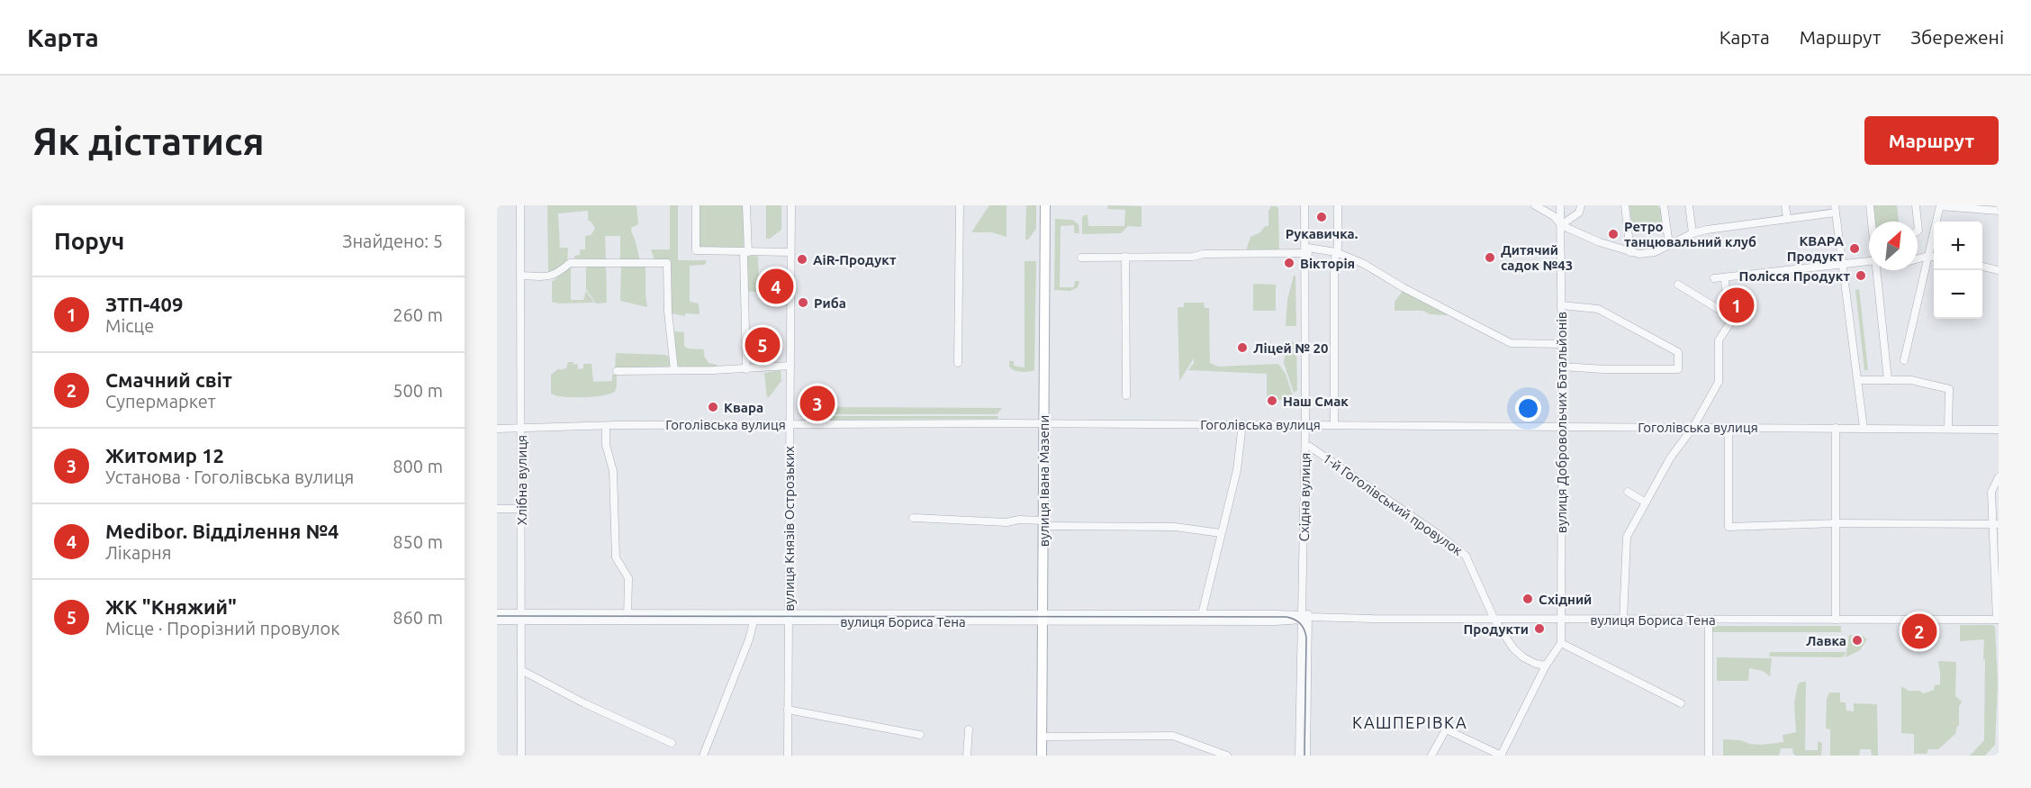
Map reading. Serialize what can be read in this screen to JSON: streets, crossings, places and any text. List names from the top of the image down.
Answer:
{
  "streets": {
    "main road": ["вулиця Івана Мазепи"],
    "street": [
      "вулиця Добровольчих Батальйонів",
      "Гоголівська вулиця",
      "Хлібна вулиця",
      "Східна вулиця",
      "1-й Гоголівський провулок",
      "вулиця Князів Острозьких",
      "вулиця Бориса Тена"
    ]
  },
  "crossings": [
    ["вулиця Добровольчих Батальйонів", "Гоголівська вулиця"],
    ["вулиця Добровольчих Батальйонів", "вулиця Бориса Тена"],
    ["Гоголівська вулиця", "Хлібна вулиця"],
    ["Гоголівська вулиця", "вулиця Івана Мазепи"],
    ["Гоголівська вулиця", "Східна вулиця"],
    ["Гоголівська вулиця", "вулиця Князів Острозьких"],
    ["Хлібна вулиця", "вулиця Бориса Тена"],
    ["вулиця Івана Мазепи", "вулиця Бориса Тена"],
    ["Східна вулиця", "1-й Гоголівський провулок"],
    ["Східна вулиця", "вулиця Бориса Тена"],
    ["1-й Гоголівський провулок", "вулиця Бориса Тена"],
    ["вулиця Князів Острозьких", "вулиця Бориса Тена"]
  ],
  "districts": ["КАШПЕРІВКА"],
  "places": [
    "Рукавичка.",
    "Ретро танцювальний клуб",
    "КВАРА Продукт",
    "Дитячий садок №43",
    "AiR-Продукт",
    "Вікторія",
    "Полісся Продукт",
    "Риба",
    "Ліцей № 20",
    "Наш Смак",
    "Квара",
    "Східний",
    "Продукти",
    "Лавка"
  ],
  "north": "top right",
  "page": {
    "header": "Карта",
    "nav": ["Карта", "Маршрут", "Збережені"],
    "buttons": "Маршрут",
    "title": "Як дістатися",
    "heading": ["Поруч", "Знайдено: 5"],
    "map_buttons": ["+", "−"],
    "pins": [
      "4",
      "1",
      "5",
      "3",
      "2"
    ],
    "list": [
      {
        "mark": "1",
        "name": "ЗТП-409",
        "note": "Місце",
        "value": "260 m"
      },
      {
        "mark": "2",
        "name": "Смачний світ",
        "note": "Супермаркет",
        "value": "500 m"
      },
      {
        "mark": "3",
        "name": "Житомир 12",
        "note": "Установа · Гоголівська вулиця",
        "value": "800 m"
      },
      {
        "mark": "4",
        "name": "Medibor. Відділення №4",
        "note": "Лікарня",
        "value": "850 m"
      },
      {
        "mark": "5",
        "name": "ЖК \"Княжий\"",
        "note": "Місце · Прорізний провулок",
        "value": "860 m"
      }
    ]
  }
}
